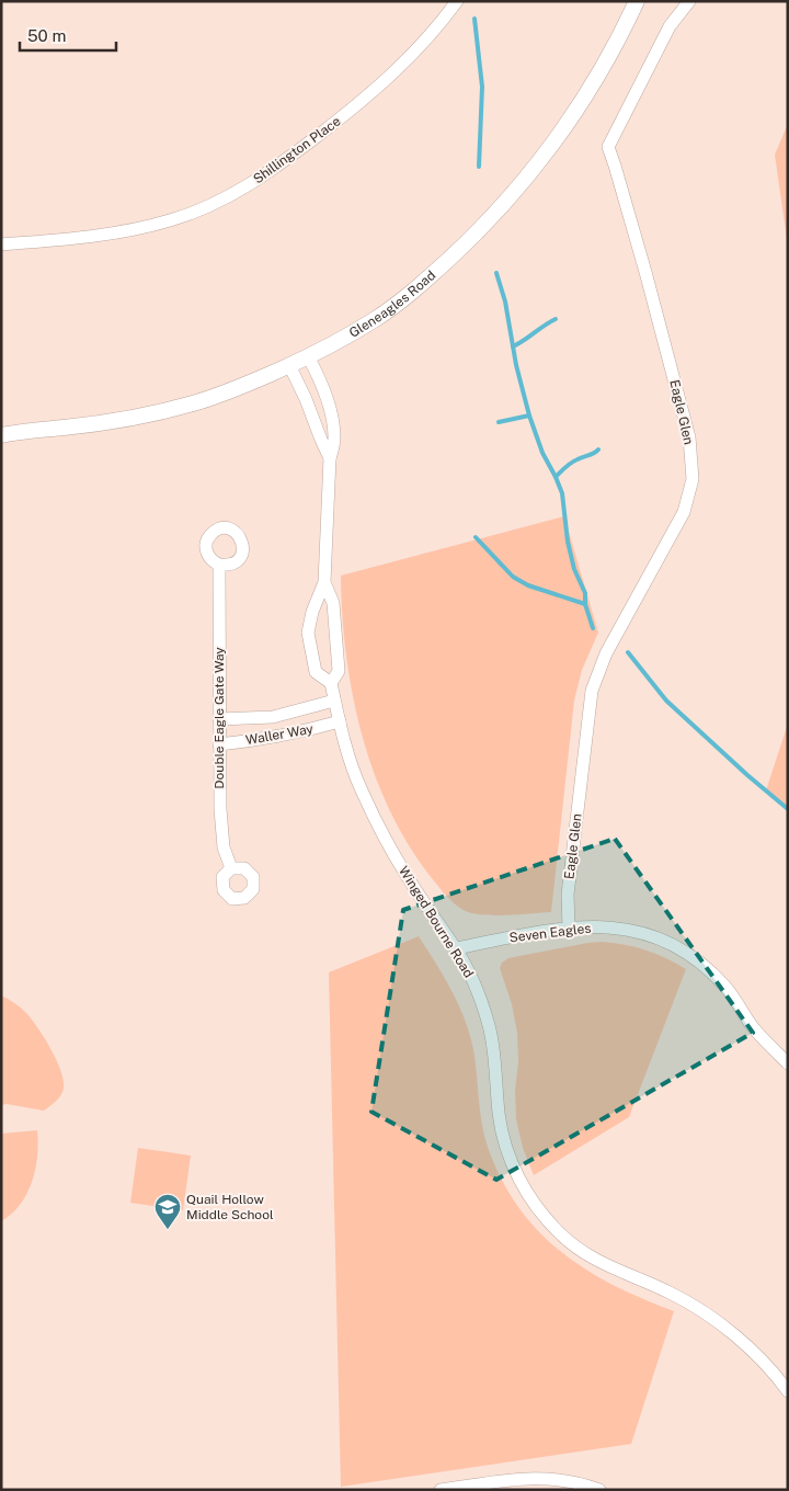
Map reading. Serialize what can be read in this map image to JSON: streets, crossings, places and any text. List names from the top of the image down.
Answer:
{
  "streets": {
    "street": [
      "Shillington Place",
      "Gleneagles Road",
      "Eagle Glen",
      "Double Eagle Gate Way",
      "Waller Way",
      "Winged Bourne Road",
      "Seven Eagles"
    ]
  },
  "crossings": [
    ["Gleneagles Road", "Winged Bourne Road"],
    ["Eagle Glen", "Seven Eagles"],
    ["Double Eagle Gate Way", "Waller Way"],
    ["Waller Way", "Winged Bourne Road"],
    ["Winged Bourne Road", "Seven Eagles"]
  ],
  "places": {
    "school or university": ["Quail Hollow Middle School"]
  },
  "scale_bar": "50 m"
}
